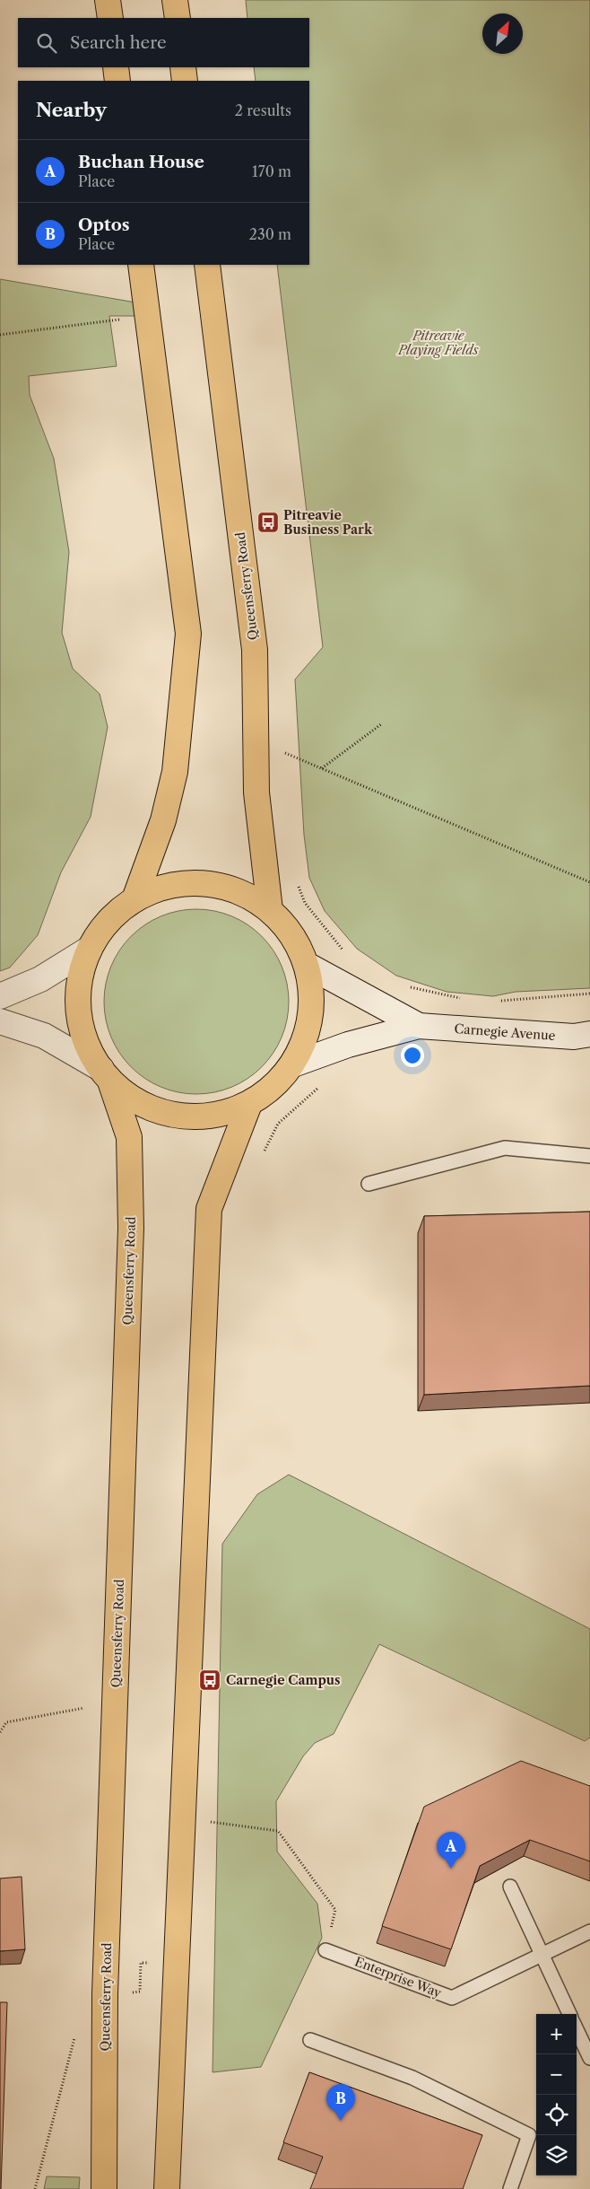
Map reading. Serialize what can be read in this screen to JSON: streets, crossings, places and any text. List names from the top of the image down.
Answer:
{
  "streets": {
    "main road": ["Queensferry Road"],
    "street": ["Carnegie Avenue"],
    "lane": ["Enterprise Way"]
  },
  "parks": ["Pitreavie Playing Fields"],
  "places": {
    "bus stop": ["Pitreavie Business Park", "Carnegie Campus"]
  },
  "north": "top right",
  "page": {
    "search": "Search here",
    "heading": ["Nearby", "2 results"],
    "list": [
      {
        "mark": "A",
        "name": "Buchan House",
        "note": "Place",
        "value": "170 m"
      },
      {
        "mark": "B",
        "name": "Optos",
        "note": "Place",
        "value": "230 m"
      }
    ],
    "pins": ["A", "B"],
    "map_buttons": ["+", "−"]
  }
}
